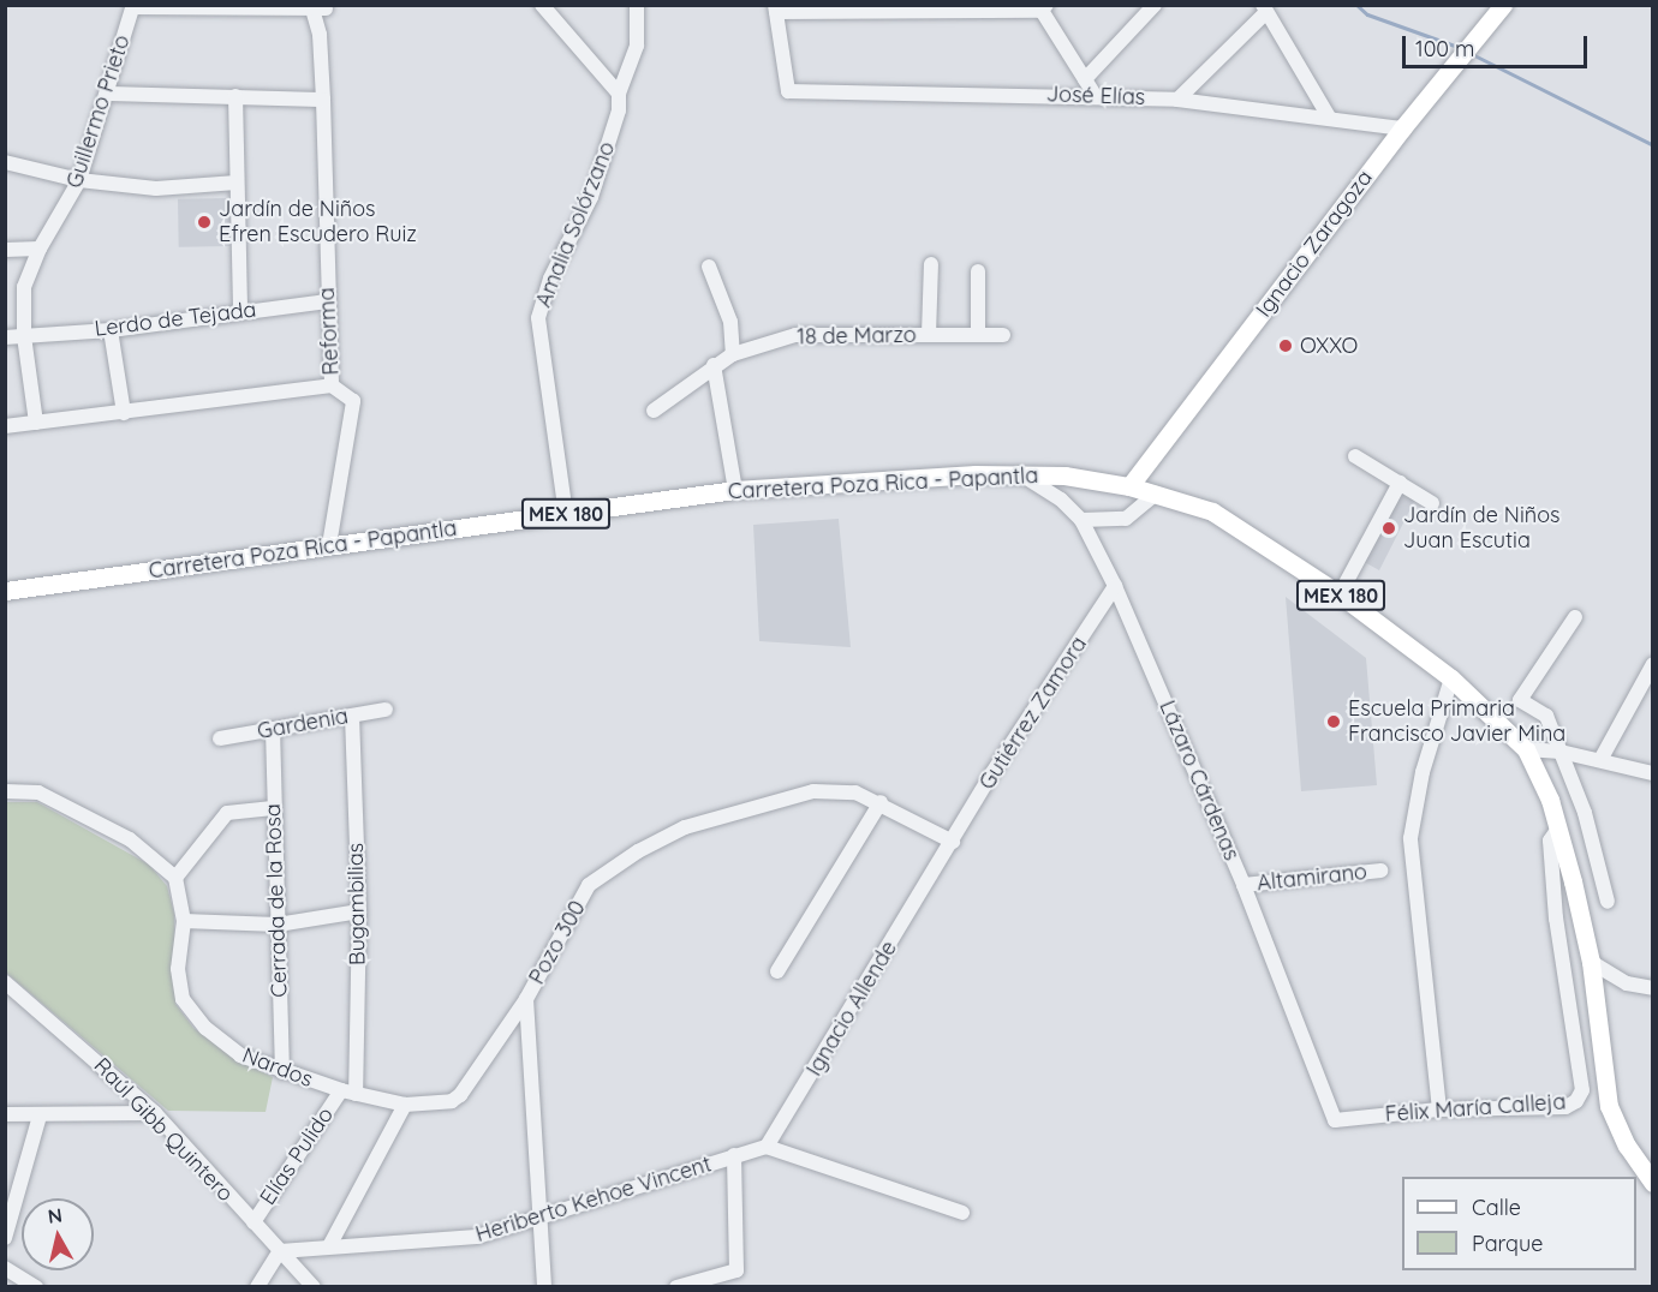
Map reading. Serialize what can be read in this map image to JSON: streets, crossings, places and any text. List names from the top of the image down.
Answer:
{
  "streets": {
    "main road": ["Ignacio Zaragoza", "Carretera Poza Rica - Papantla", "MEX 180"],
    "street": [
      "José Elías",
      "Guillermo Prieto",
      "Amalia Solórzano",
      "Lerdo de Tejada",
      "Reforma",
      "18 de Marzo",
      "Gutiérrez Zamora",
      "Gardenia",
      "Lázaro Cárdenas",
      "Altamirano",
      "Cerrada de la Rosa",
      "Bugambilias",
      "Pozo 300",
      "Ignacio Allende",
      "Nardos",
      "Félix María Calleja",
      "Raúl Gibb Quintero",
      "Elías Pulido",
      "Heriberto Kehoe Vincent"
    ]
  },
  "crossings": [
    ["José Elías", "Ignacio Zaragoza"],
    ["Guillermo Prieto", "Lerdo de Tejada"],
    ["Guillermo Prieto", "Reforma"],
    ["Amalia Solórzano", "Carretera Poza Rica - Papantla"],
    ["Ignacio Zaragoza", "Carretera Poza Rica - Papantla"],
    ["Lerdo de Tejada", "Reforma"],
    ["Carretera Poza Rica - Papantla", "Lázaro Cárdenas"],
    ["Carretera Poza Rica - Papantla", "Félix María Calleja"],
    ["Gutiérrez Zamora", "Lázaro Cárdenas"],
    ["Gutiérrez Zamora", "Pozo 300"],
    ["Gutiérrez Zamora", "Ignacio Allende"],
    ["Gardenia", "Cerrada de la Rosa"],
    ["Gardenia", "Bugambilias"],
    ["Lázaro Cárdenas", "Altamirano"],
    ["Lázaro Cárdenas", "Félix María Calleja"],
    ["Cerrada de la Rosa", "Nardos"],
    ["Bugambilias", "Pozo 300"],
    ["Bugambilias", "Nardos"],
    ["Bugambilias", "Elías Pulido"],
    ["Pozo 300", "Ignacio Allende"],
    ["Pozo 300", "Nardos"],
    ["Pozo 300", "Elías Pulido"],
    ["Nardos", "Elías Pulido"],
    ["Raúl Gibb Quintero", "Elías Pulido"],
    ["Raúl Gibb Quintero", "Heriberto Kehoe Vincent"]
  ],
  "places": [
    "Jardín de Niños Efren Escudero Ruiz",
    "OXXO",
    "Jardín de Niños Juan Escutia",
    "Escuela Primaria Francisco Javier Mina"
  ],
  "legend": ["Calle", "Parque"],
  "scale_bar": "100 m",
  "north": "top"
}
